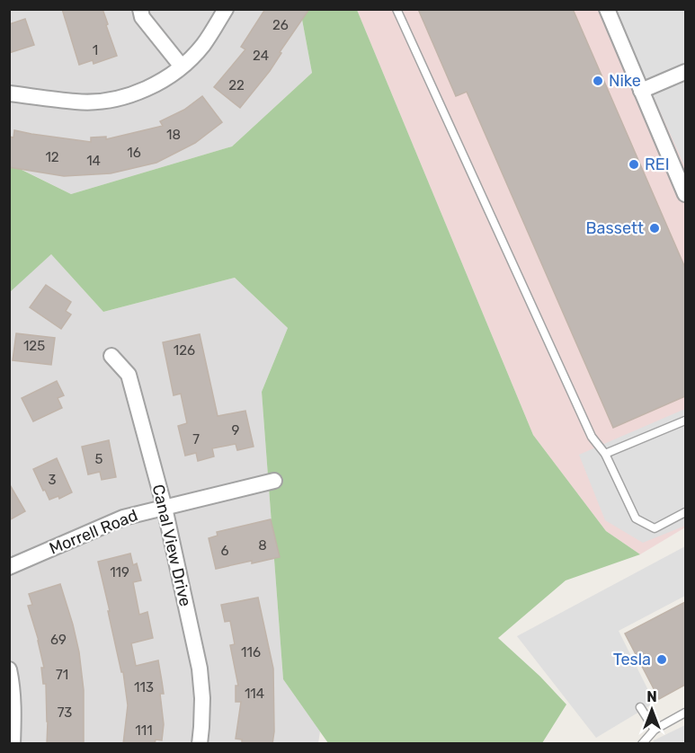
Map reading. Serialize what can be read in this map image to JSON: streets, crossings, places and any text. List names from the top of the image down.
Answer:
{
  "streets": {
    "street": ["Morrell Road", "Canal View Drive"]
  },
  "crossings": [
    ["Morrell Road", "Canal View Drive"]
  ],
  "places": [
    "Nike",
    "REI",
    "Bassett",
    "Tesla"
  ],
  "house_numbers": [
    "26",
    "1",
    "24",
    "22",
    "18",
    "16",
    "12",
    "14",
    "125",
    "126",
    "9",
    "7",
    "5",
    "3",
    "8",
    "6",
    "119",
    "69",
    "116",
    "71",
    "113",
    "114",
    "73",
    "111"
  ],
  "north": "top"
}
